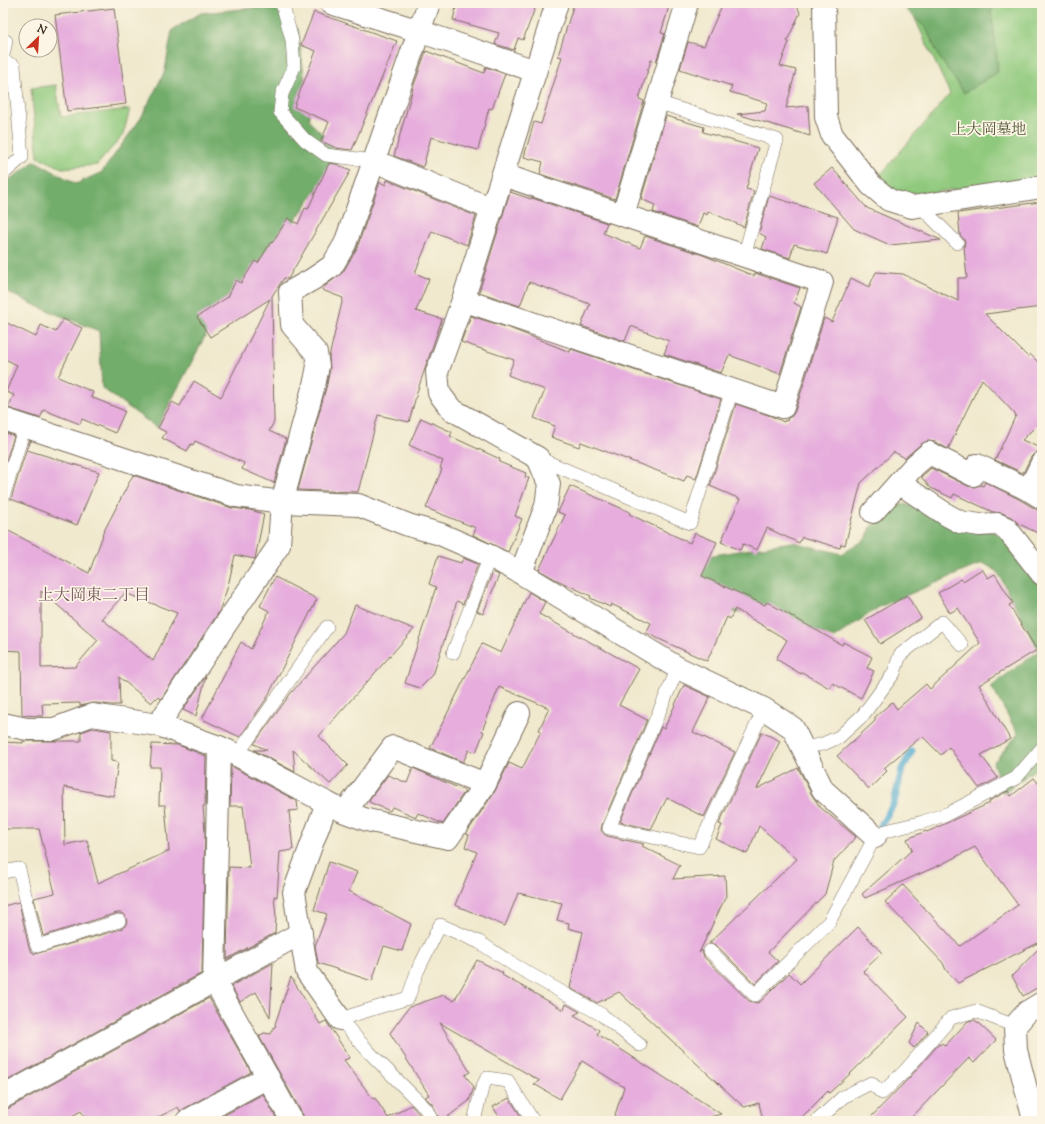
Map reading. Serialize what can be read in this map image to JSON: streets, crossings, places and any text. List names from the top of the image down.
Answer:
{
  "districts": ["上大岡東二丁目"],
  "parks": ["上大岡墓地"],
  "north": "top right"
}
